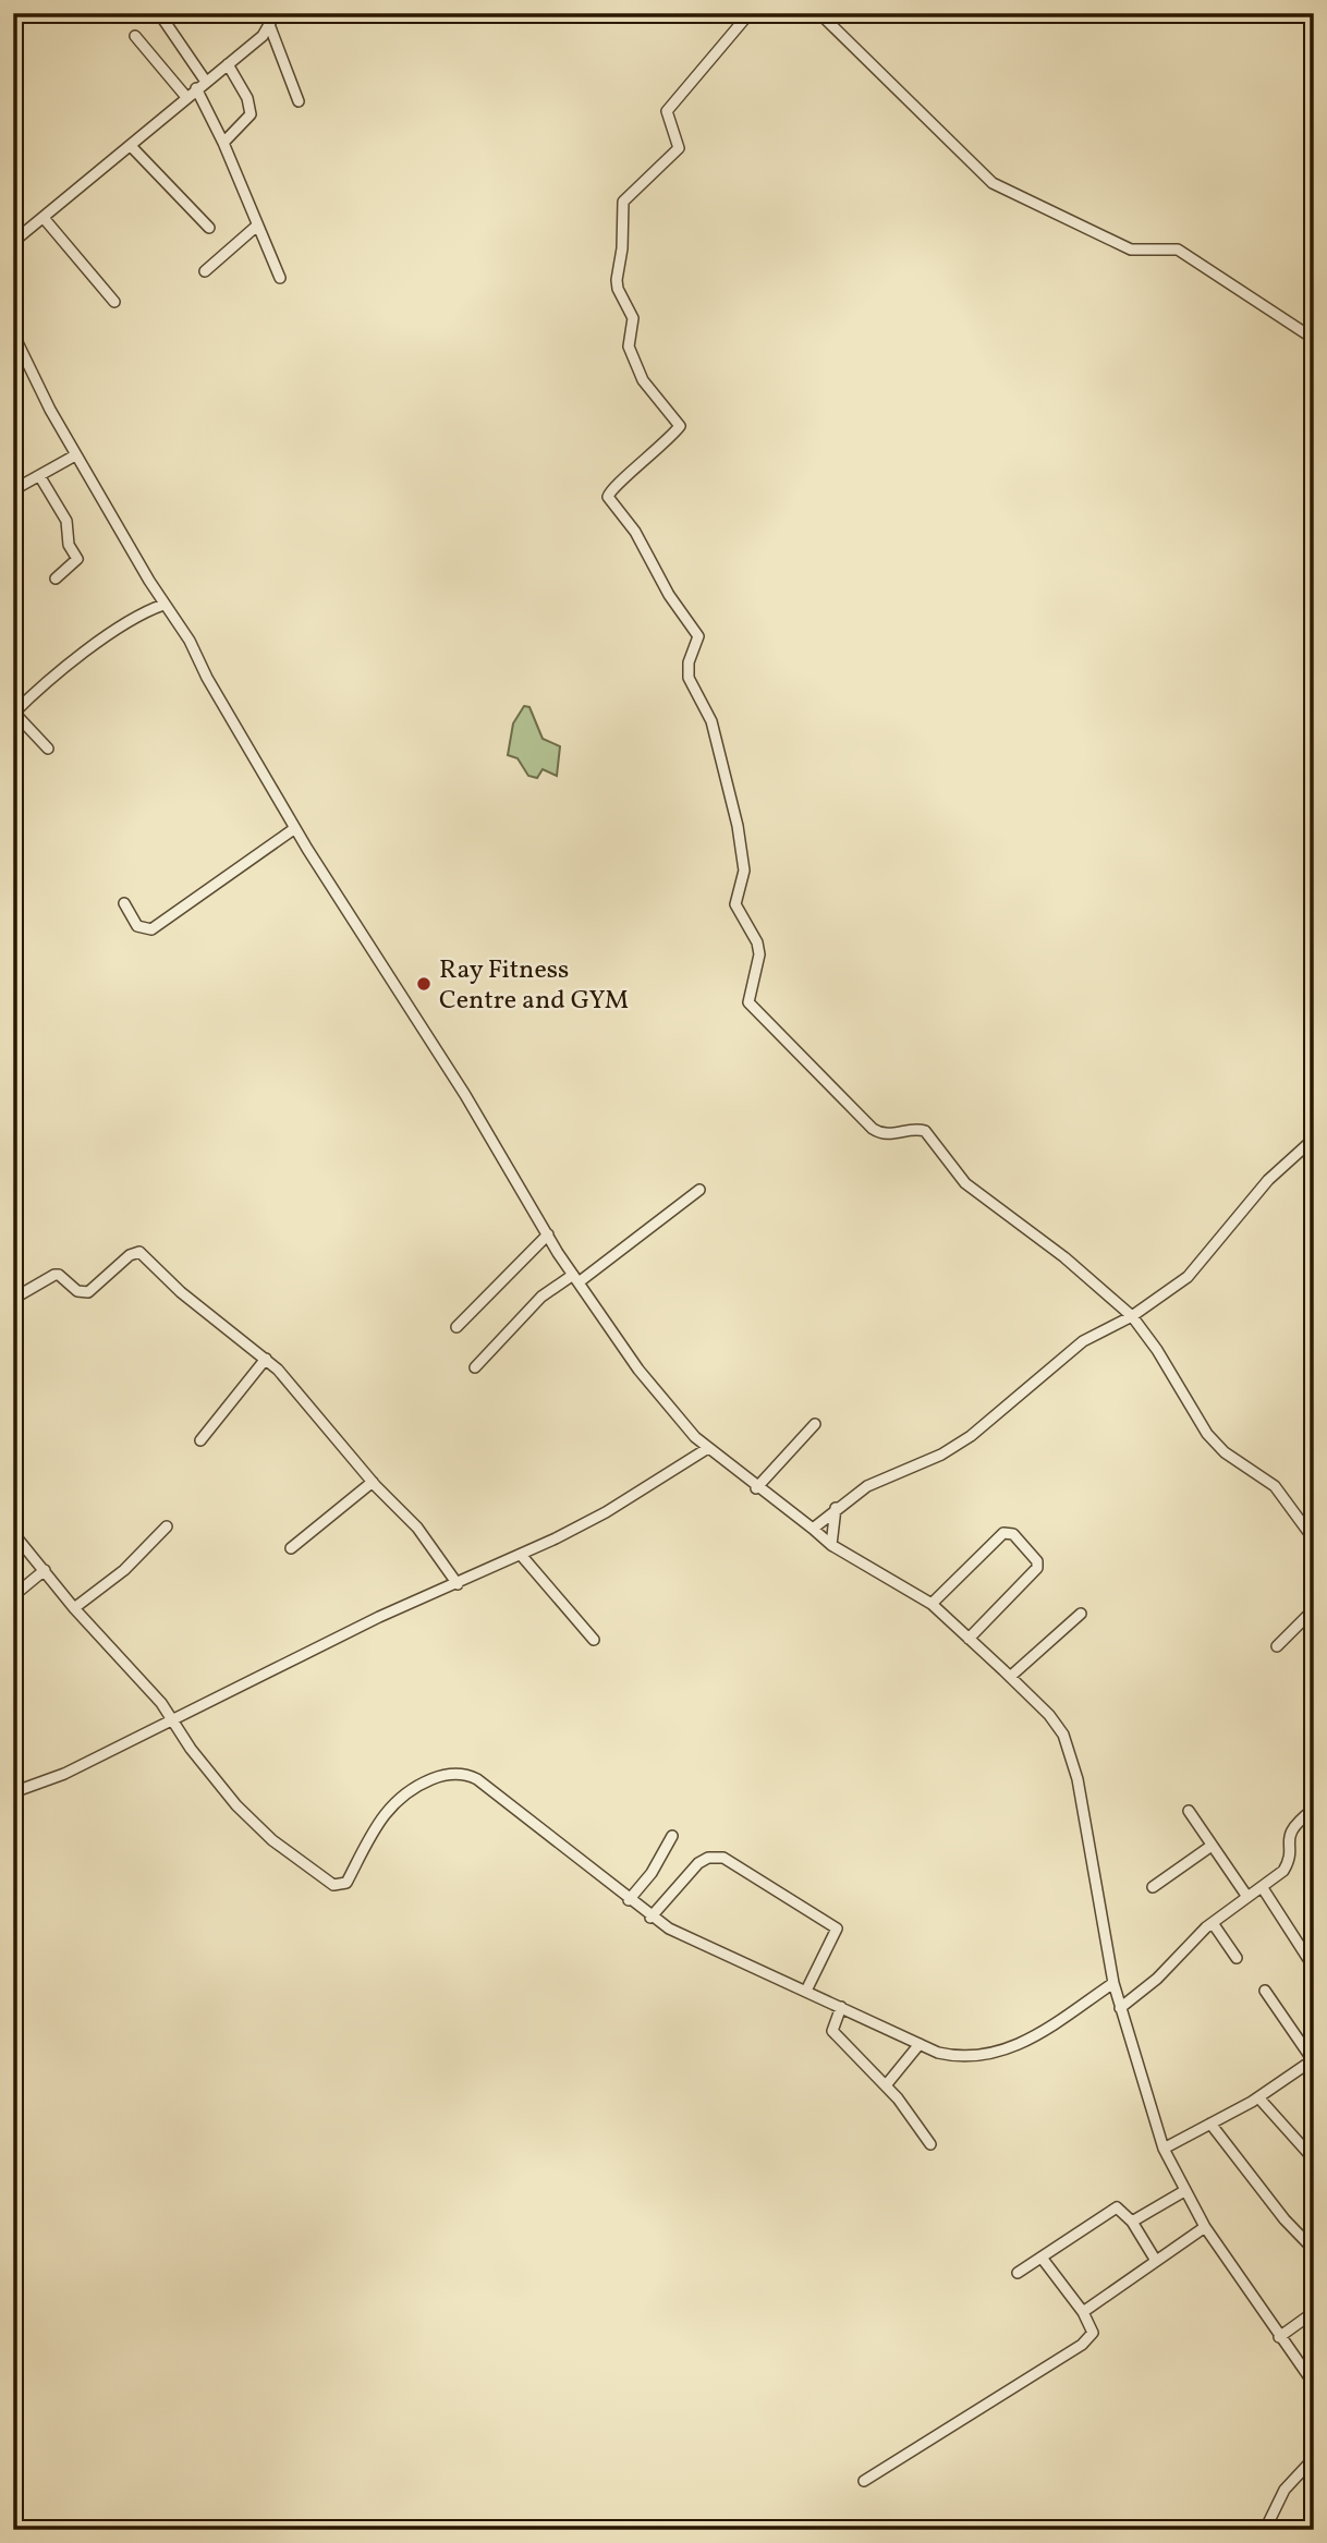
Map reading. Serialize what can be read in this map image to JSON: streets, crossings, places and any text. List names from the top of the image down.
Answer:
{
  "places": ["Ray Fitness Centre and GYM"]
}
